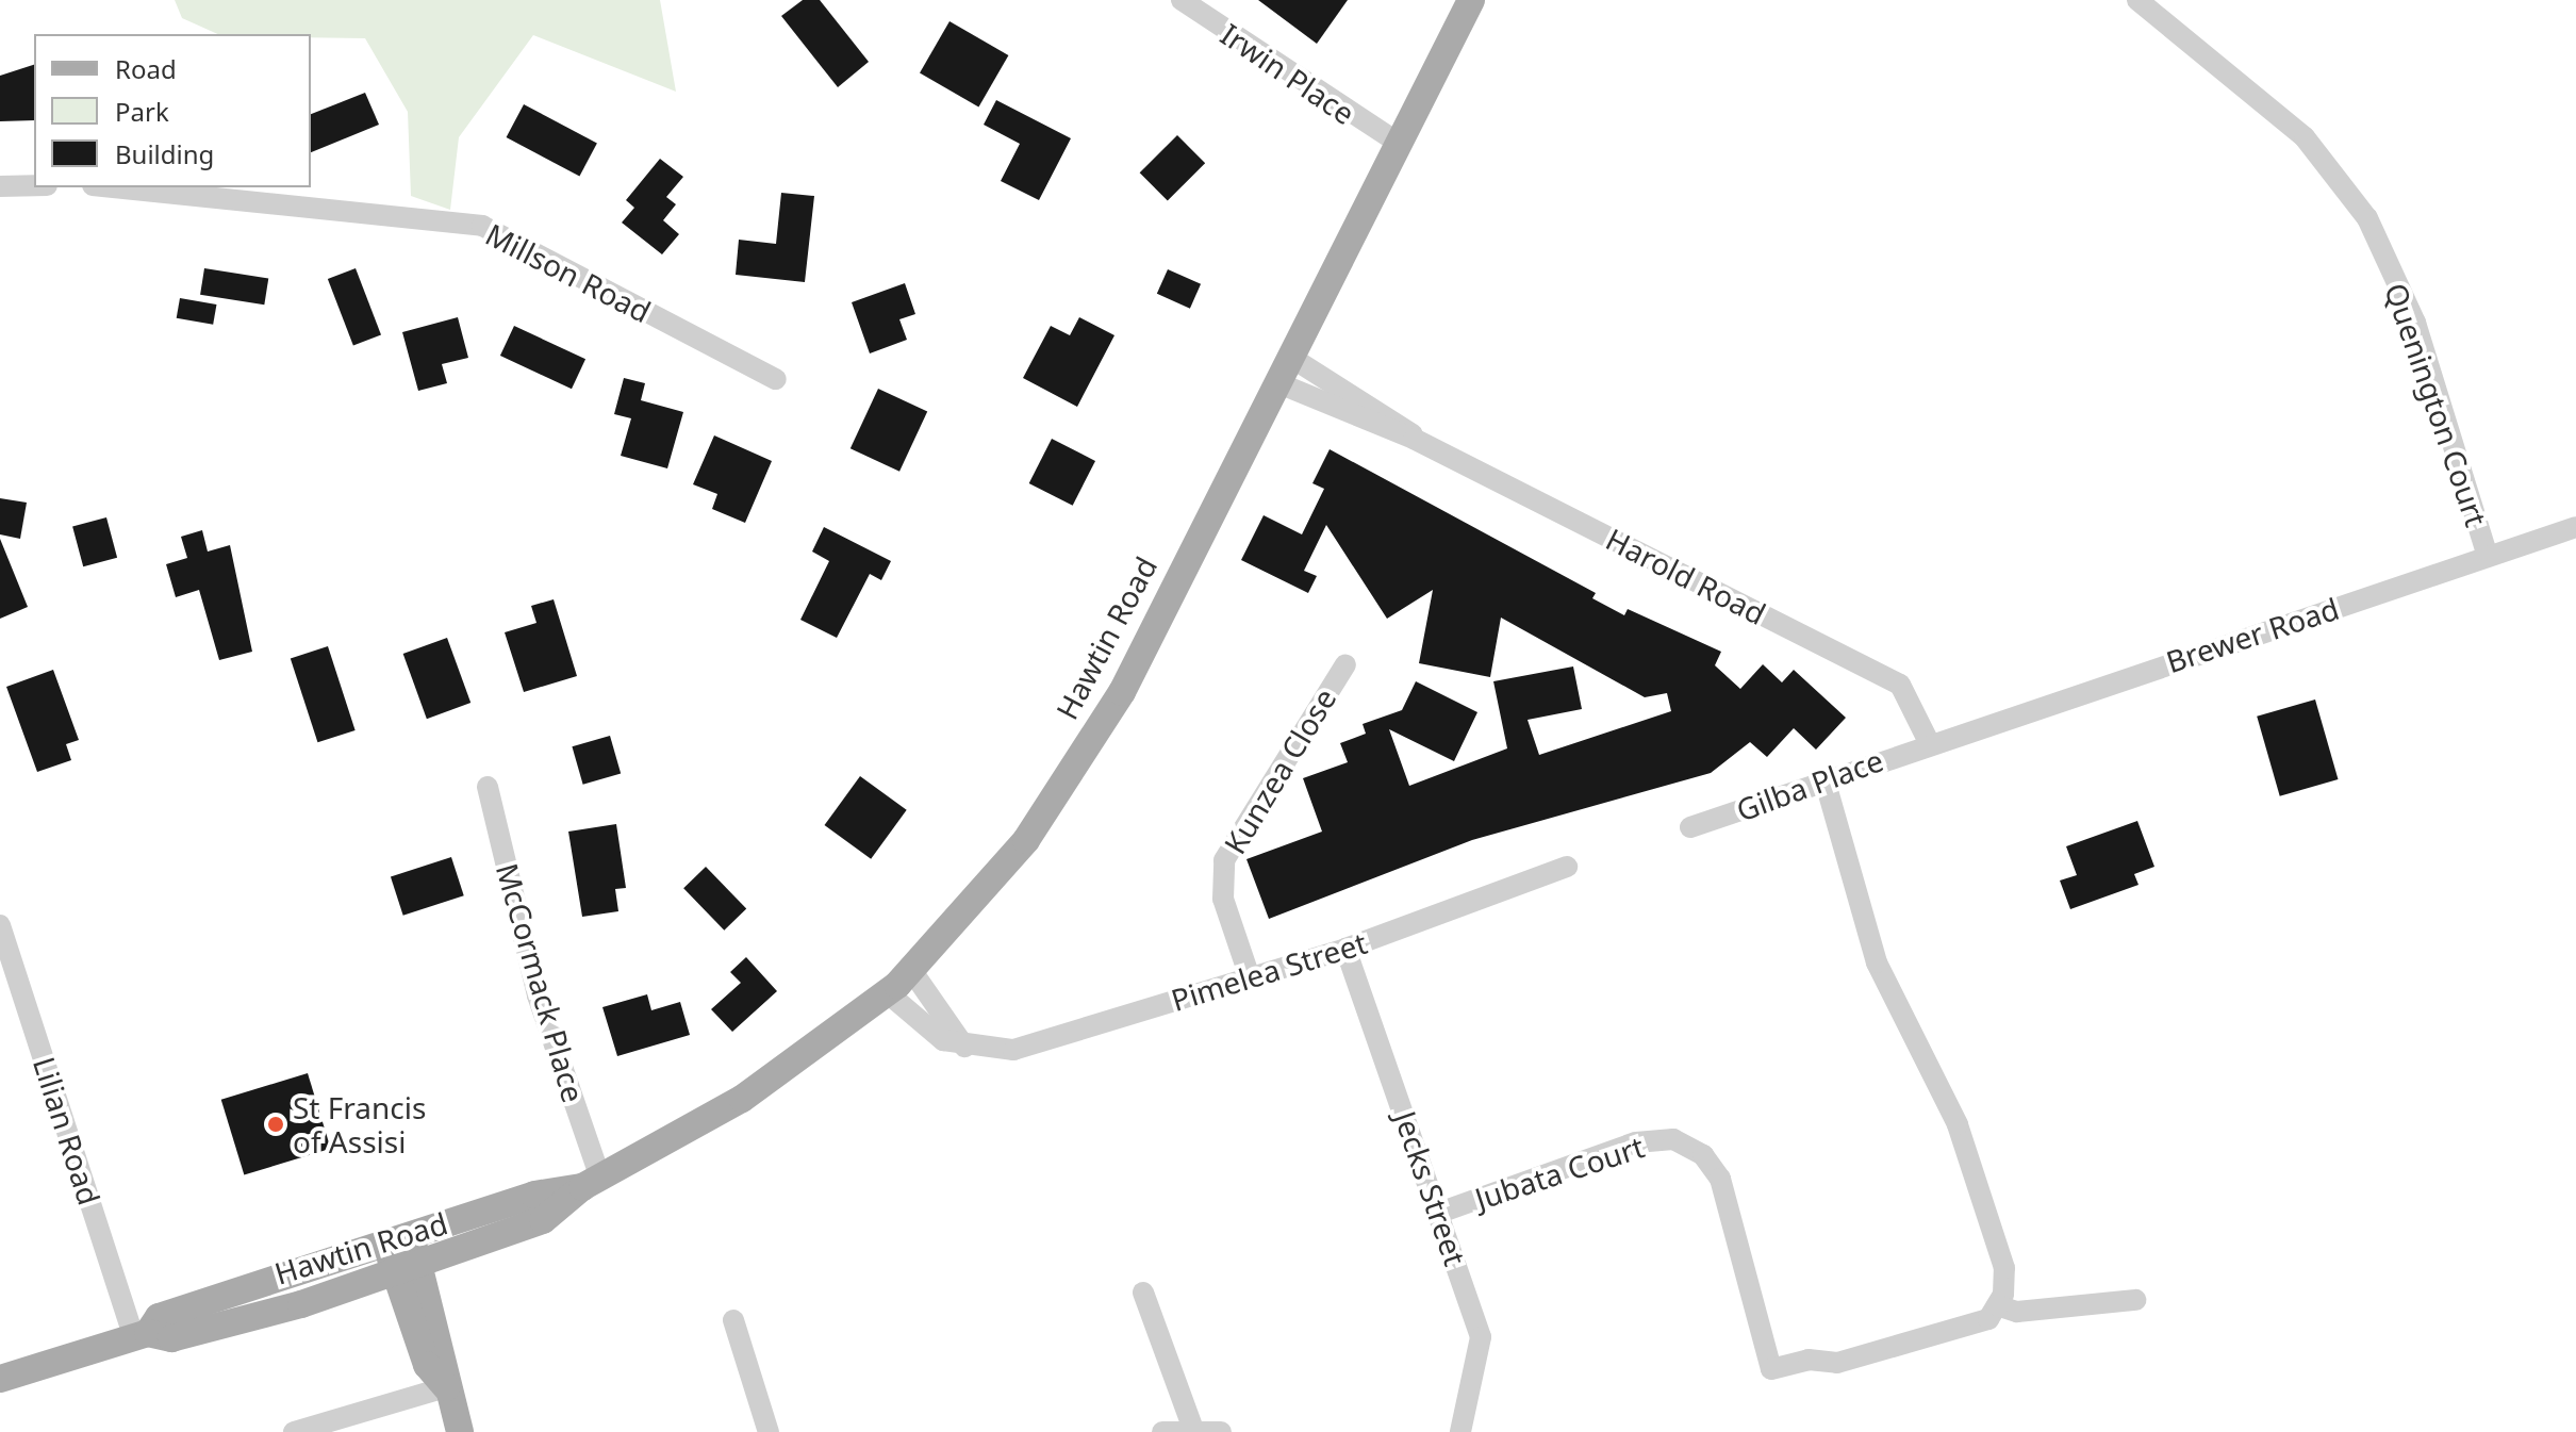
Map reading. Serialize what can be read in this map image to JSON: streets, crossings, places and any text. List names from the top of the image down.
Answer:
{
  "streets": {
    "main road": ["Hawtin Road"],
    "street": [
      "Irwin Place",
      "Millson Road",
      "Quenington Court",
      "Harold Road",
      "Brewer Road",
      "Kunzea Close",
      "Gilba Place",
      "Pimelea Street",
      "McCormack Place",
      "Lilian Road",
      "Jubata Court",
      "Jecks Street"
    ]
  },
  "crossings": [
    ["Irwin Place", "Hawtin Road"],
    ["Quenington Court", "Brewer Road"],
    ["Harold Road", "Brewer Road"],
    ["Harold Road", "Hawtin Road"],
    ["Harold Road", "Gilba Place"],
    ["Brewer Road", "Gilba Place"],
    ["Hawtin Road", "Pimelea Street"],
    ["Hawtin Road", "McCormack Place"],
    ["Hawtin Road", "Lilian Road"],
    ["Kunzea Close", "Pimelea Street"],
    ["Pimelea Street", "Jecks Street"],
    ["Jubata Court", "Jecks Street"]
  ],
  "places": ["St Francis of Assisi"],
  "legend": ["Road", "Park", "Building"]
}
